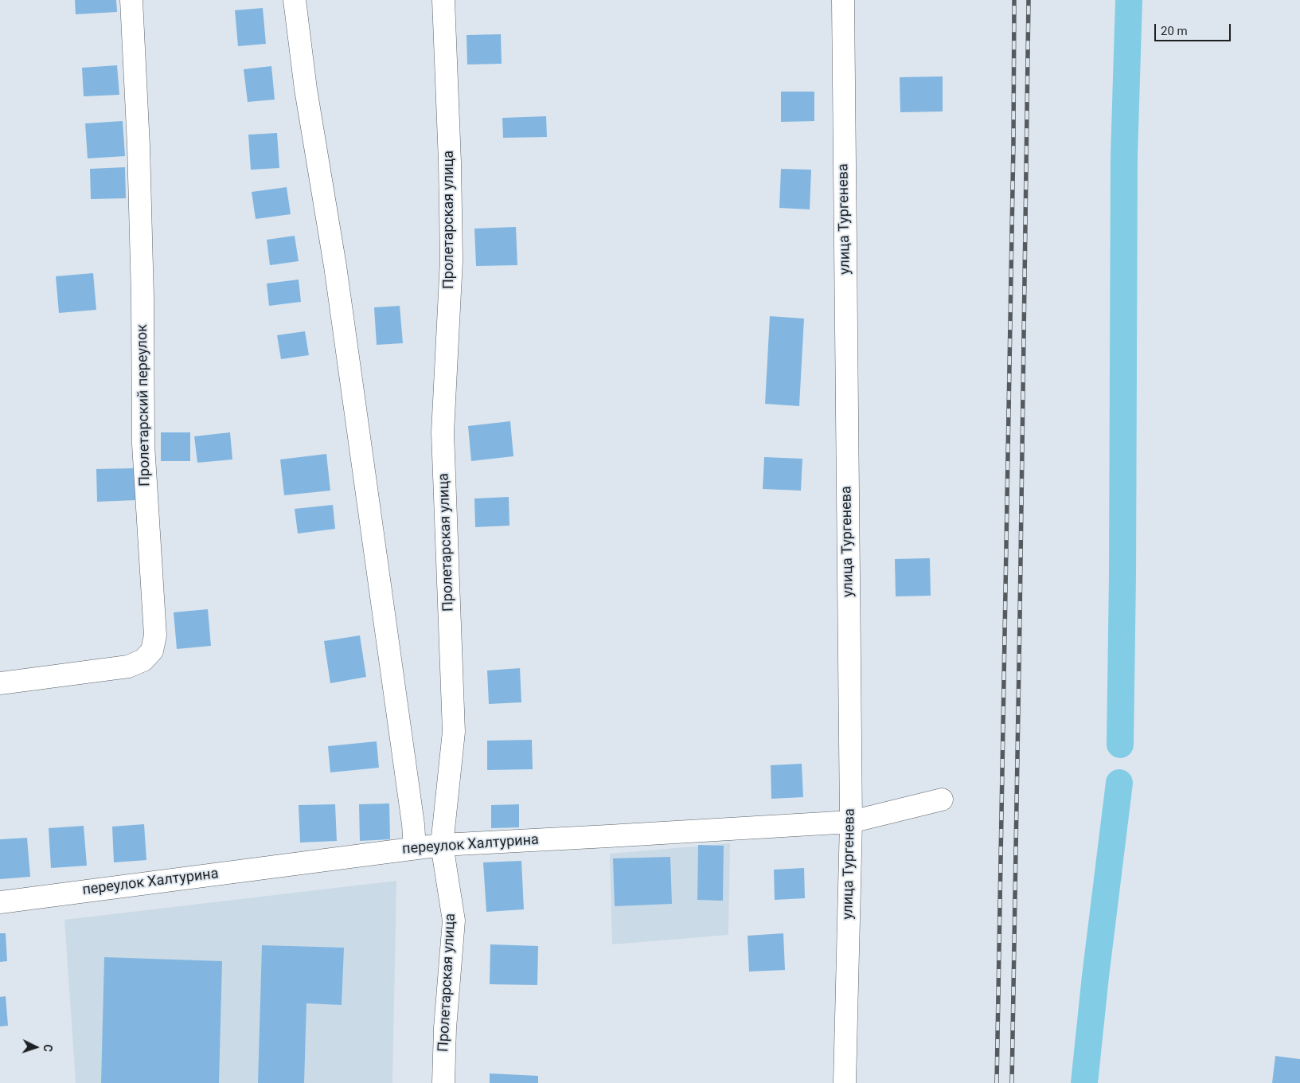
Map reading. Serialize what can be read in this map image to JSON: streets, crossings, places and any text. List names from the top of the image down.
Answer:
{
  "streets": {
    "street": [
      "улица Тургенева",
      "Пролетарская улица",
      "Пролетарский переулок",
      "переулок Халтурина"
    ]
  },
  "crossings": [
    ["улица Тургенева", "переулок Халтурина"],
    ["Пролетарская улица", "переулок Халтурина"]
  ],
  "scale_bar": "20 m",
  "north": "right"
}
